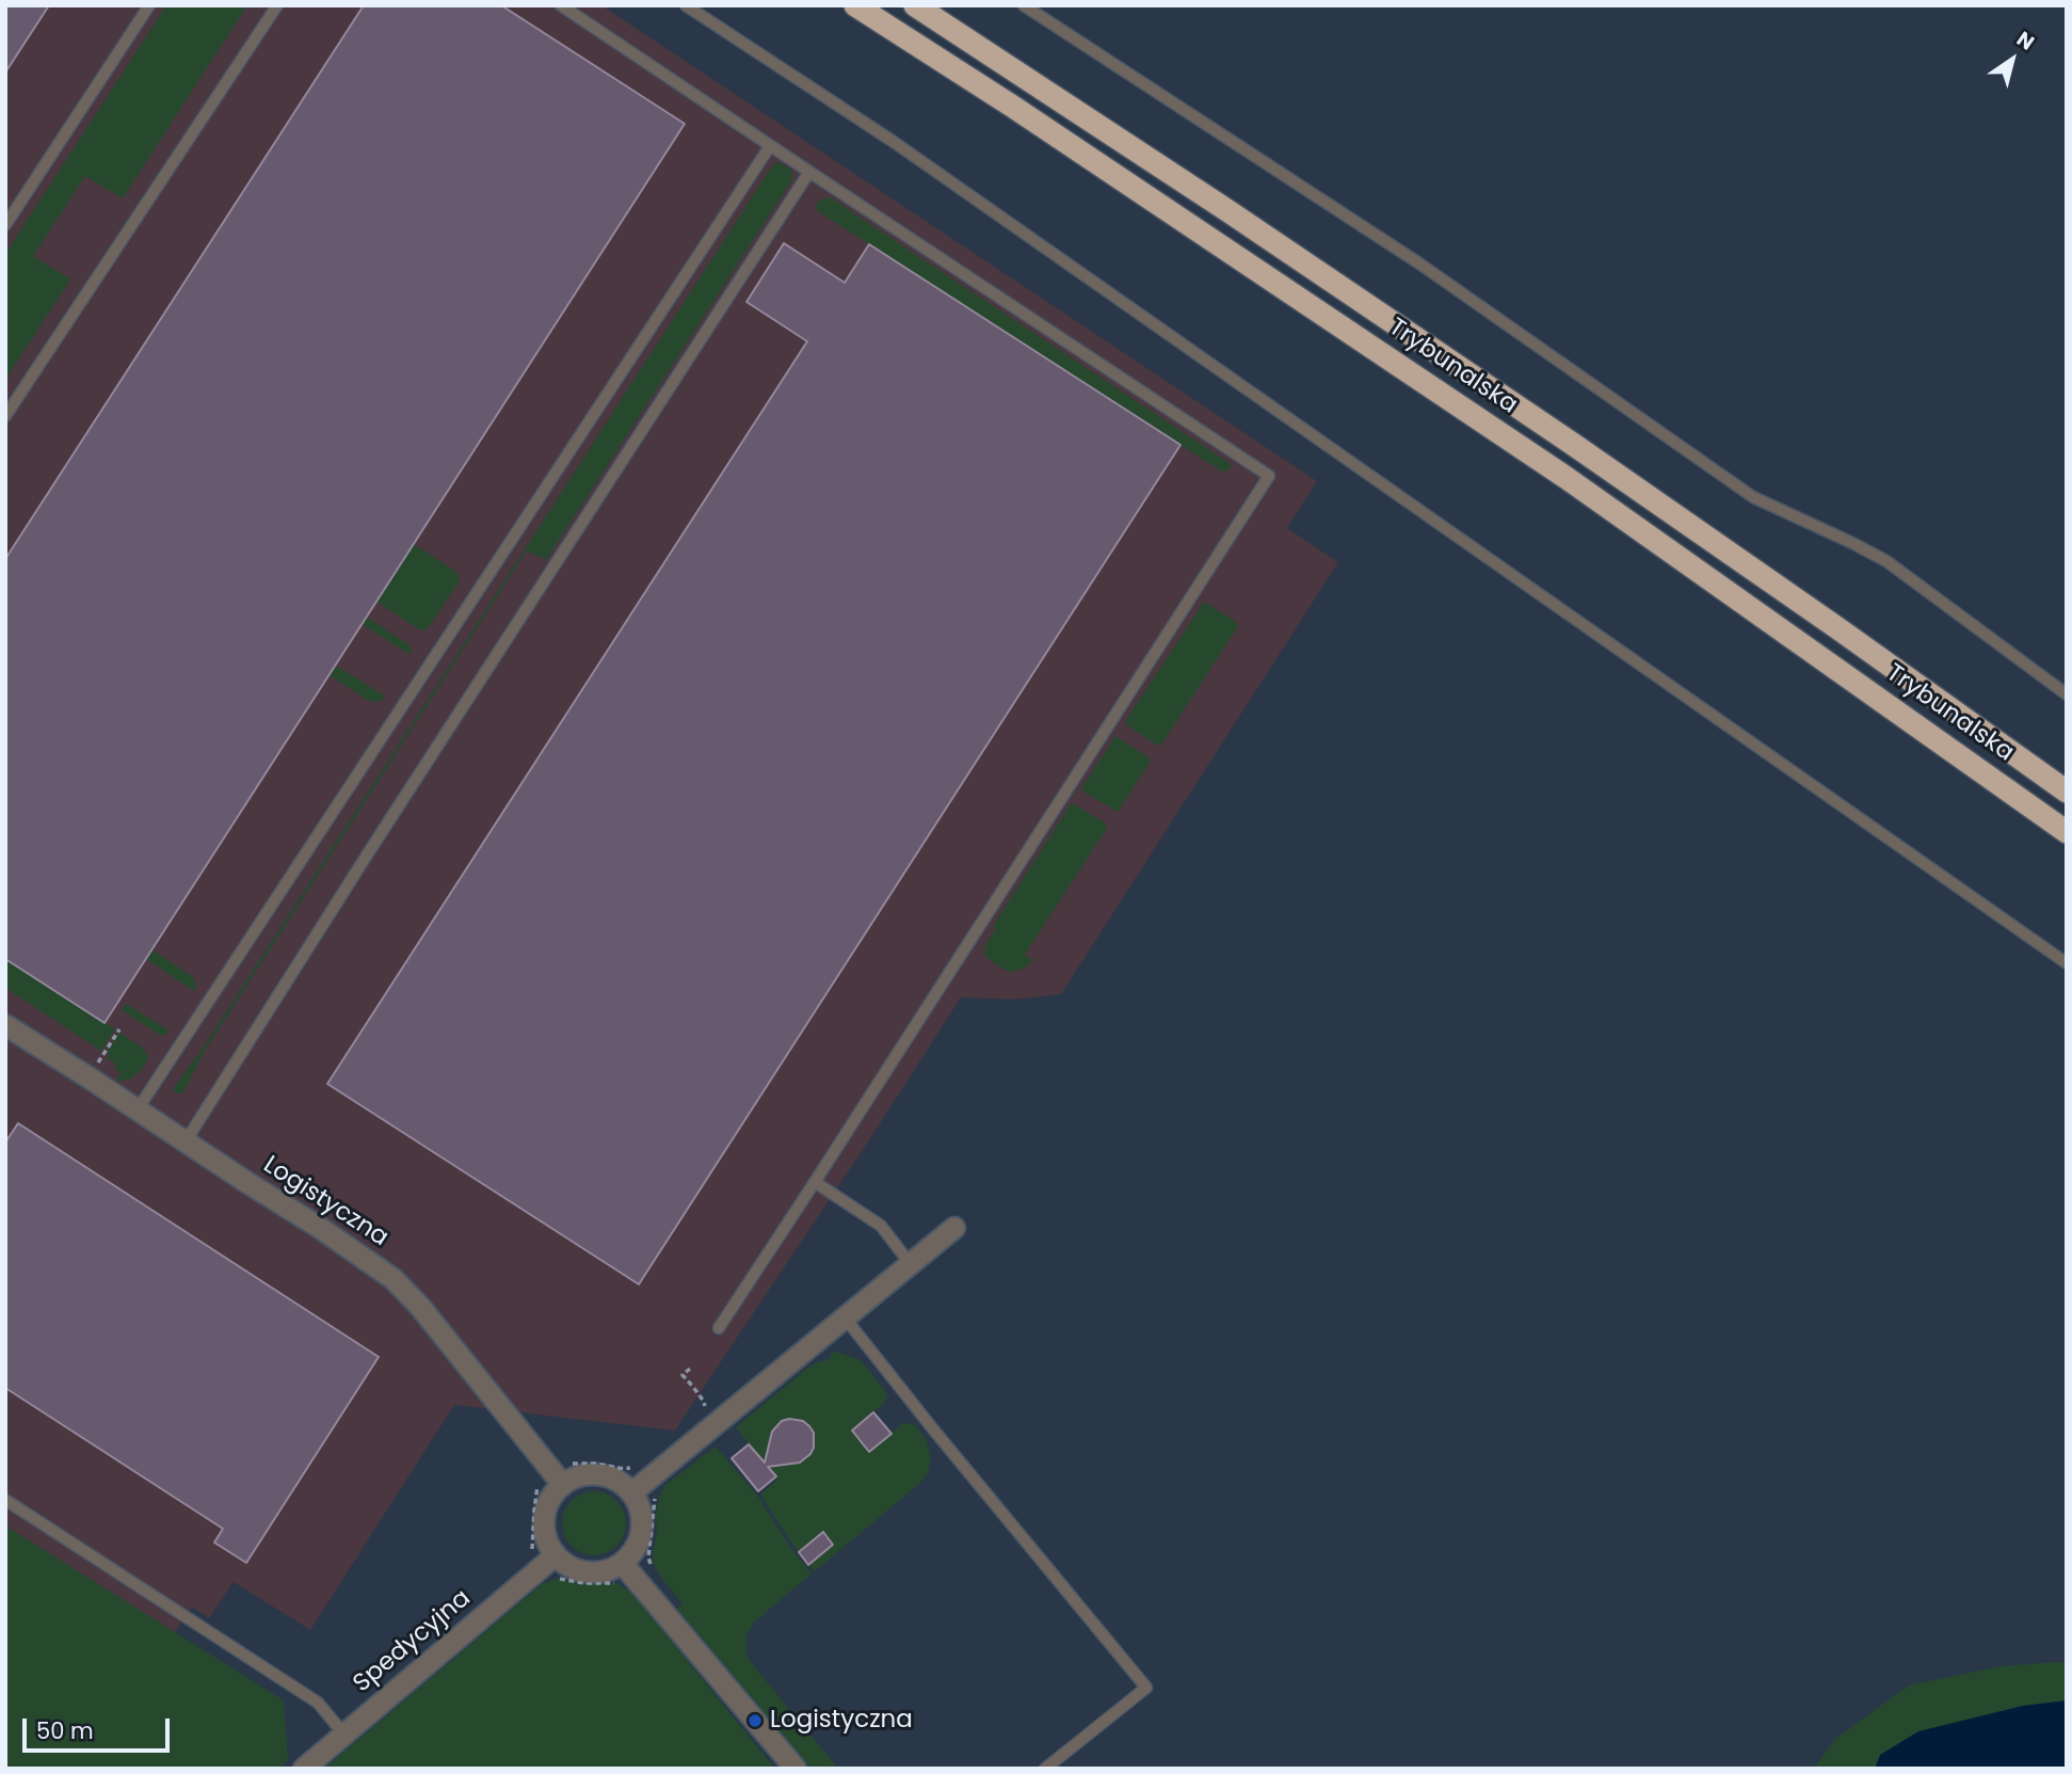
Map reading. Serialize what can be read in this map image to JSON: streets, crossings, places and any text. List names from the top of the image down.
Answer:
{
  "streets": {
    "highway": ["Trybunalska"],
    "street": ["Logistyczna", "Spedycyjna"]
  },
  "crossings": [
    ["Logistyczna", "Spedycyjna"]
  ],
  "places": ["Logistyczna"],
  "scale_bar": "50 m",
  "north": "top right"
}
